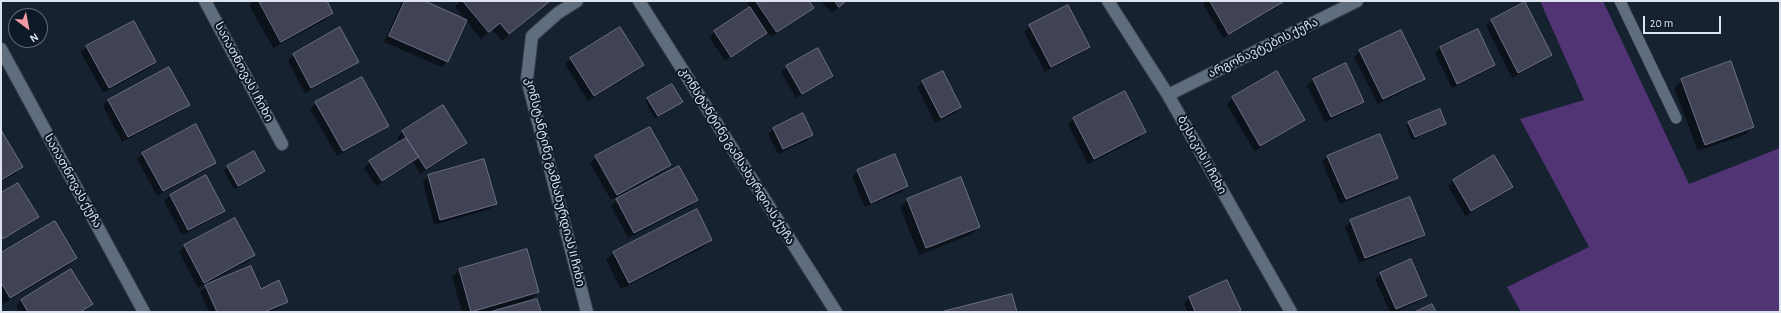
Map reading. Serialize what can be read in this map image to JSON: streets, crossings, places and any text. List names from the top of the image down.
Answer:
{
  "streets": {
    "street": [
      "არგონავტების ქუჩა",
      "საიათნოვას I ჩიხი",
      "ბესიკის II ჩიხი",
      "კონსტანტინე გამსახურდიას ქუჩა",
      "საიათნოვას ქუჩა",
      "კონსტანტინე გამსახურდიას II ჩიხი"
    ]
  },
  "crossings": [
    ["არგონავტების ქუჩა", "ბესიკის II ჩიხი"]
  ],
  "scale_bar": "20 m",
  "north": "bottom right"
}
